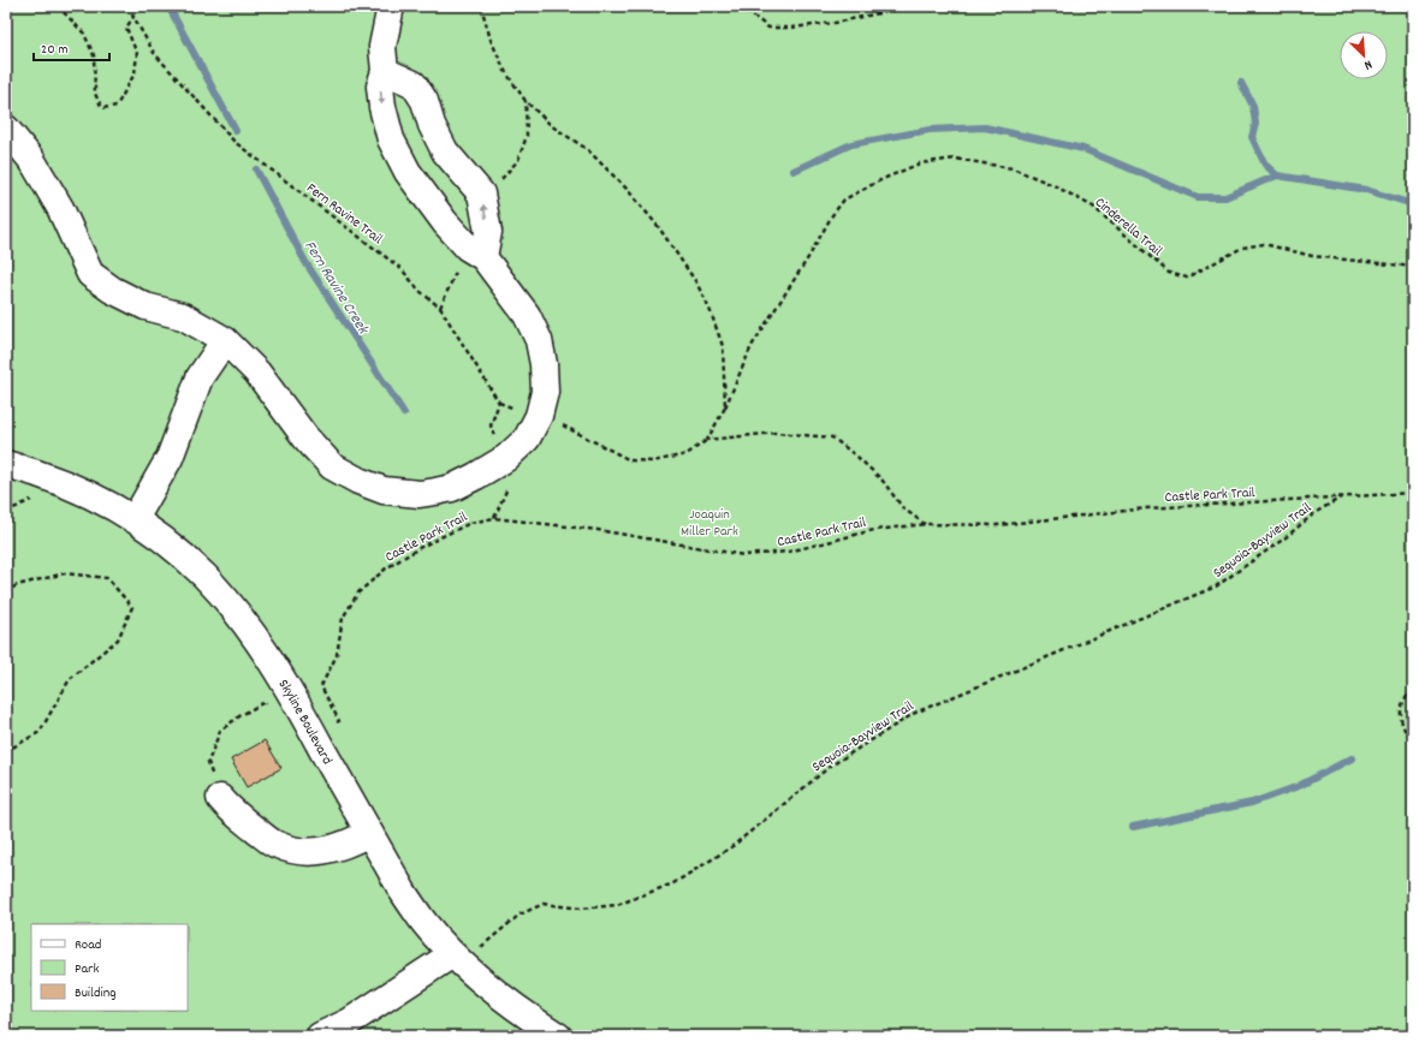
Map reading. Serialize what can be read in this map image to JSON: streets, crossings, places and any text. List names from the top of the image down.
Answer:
{
  "streets": {
    "main road": ["Skyline Boulevard"],
    "path": [
      "Fern Ravine Trail",
      "Cinderella Trail",
      "Castle Park Trail",
      "Sequoia-Bayview Trail"
    ]
  },
  "crossings": [
    ["Castle Park Trail", "Sequoia-Bayview Trail"],
    ["Castle Park Trail", "Skyline Boulevard"],
    ["Sequoia-Bayview Trail", "Skyline Boulevard"]
  ],
  "water": ["Fern Ravine Creek"],
  "parks": ["Joaquin Miller Park"],
  "legend": ["Road", "Park", "Building"],
  "scale_bar": "20 m",
  "north": "bottom right"
}
